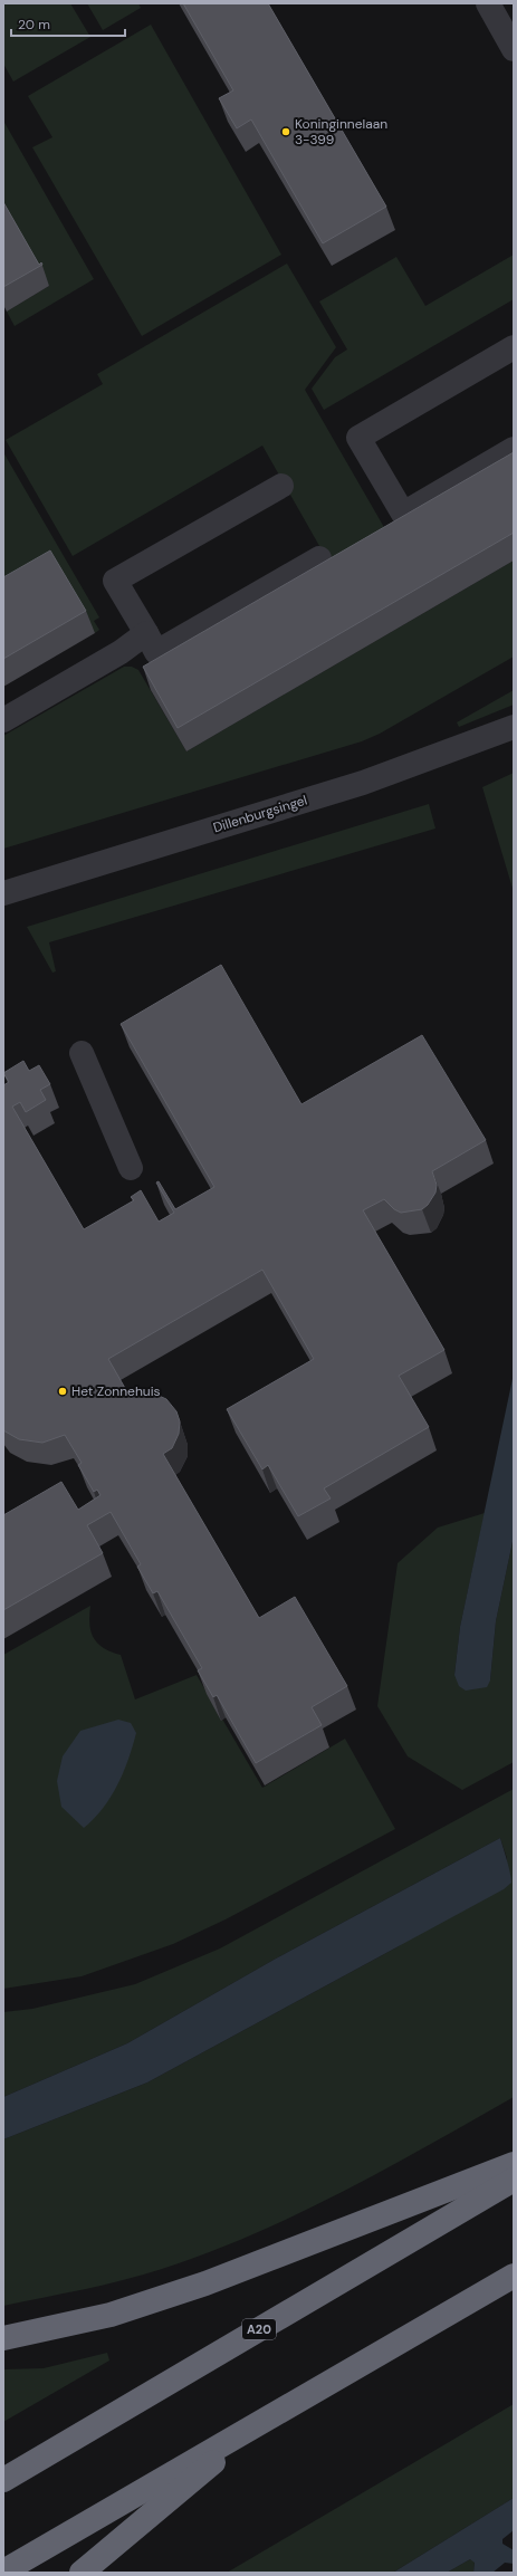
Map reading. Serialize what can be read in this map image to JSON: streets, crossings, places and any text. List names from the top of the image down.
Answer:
{
  "streets": {
    "highway": ["A20"],
    "street": ["Dillenburgsingel"]
  },
  "places": ["Koninginnelaan 3-399", "Het Zonnehuis"],
  "scale_bar": "20 m"
}
